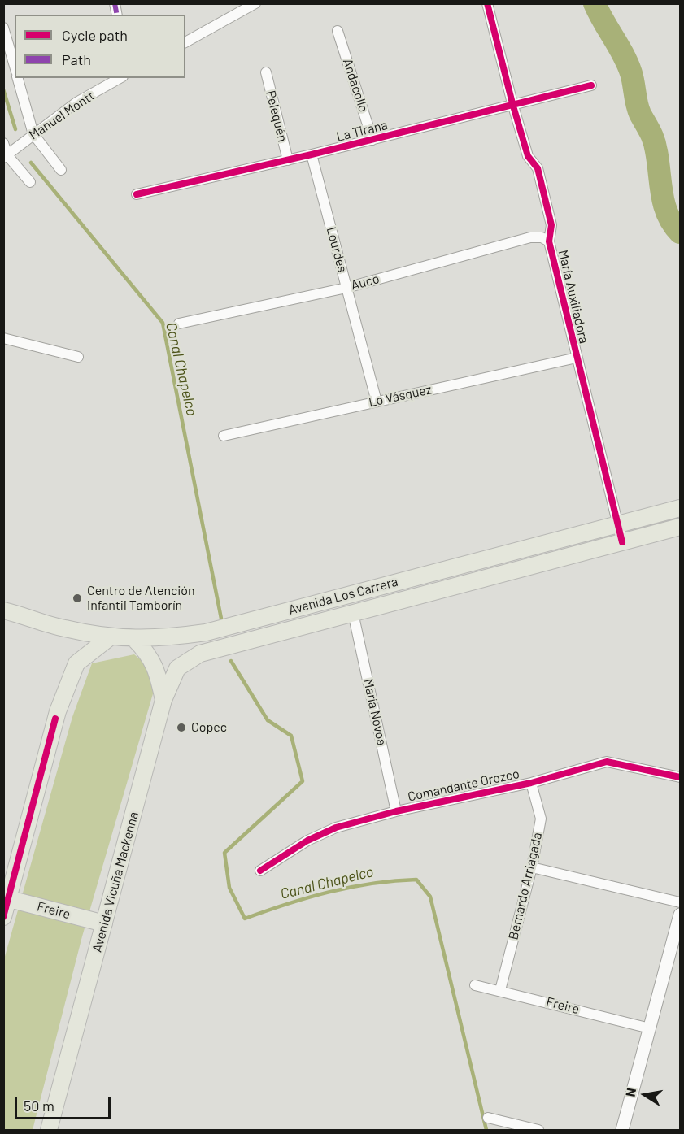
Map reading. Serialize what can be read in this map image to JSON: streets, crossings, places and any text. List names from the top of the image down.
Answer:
{
  "streets": {
    "main road": ["Avenida Los Carrera", "Avenida Vicuña Mackenna", "Freire"],
    "street": [
      "Andacollo",
      "Manuel Montt",
      "Pelequén",
      "La Tirana",
      "Lourdes",
      "Auco",
      "María Auxiliadora",
      "Lo Vásquez",
      "María Novoa",
      "Comandante Orozco",
      "Bernardo Arriagada"
    ]
  },
  "crossings": [
    ["Andacollo", "La Tirana"],
    ["Pelequén", "La Tirana"],
    ["La Tirana", "Lourdes"],
    ["La Tirana", "María Auxiliadora"],
    ["Lourdes", "Auco"],
    ["Lourdes", "Lo Vásquez"],
    ["Auco", "María Auxiliadora"],
    ["María Auxiliadora", "Lo Vásquez"],
    ["María Auxiliadora", "Avenida Los Carrera"],
    ["Avenida Los Carrera", "María Novoa"],
    ["Avenida Los Carrera", "Avenida Vicuña Mackenna"],
    ["María Novoa", "Comandante Orozco"],
    ["Comandante Orozco", "Bernardo Arriagada"],
    ["Avenida Vicuña Mackenna", "Freire"],
    ["Bernardo Arriagada", "Freire"]
  ],
  "water": ["Canal Chapelco"],
  "places": ["Centro de Atención Infantil Tamborín", "Copec"],
  "legend": ["Cycle path", "Path"],
  "scale_bar": "50 m",
  "north": "left"
}
